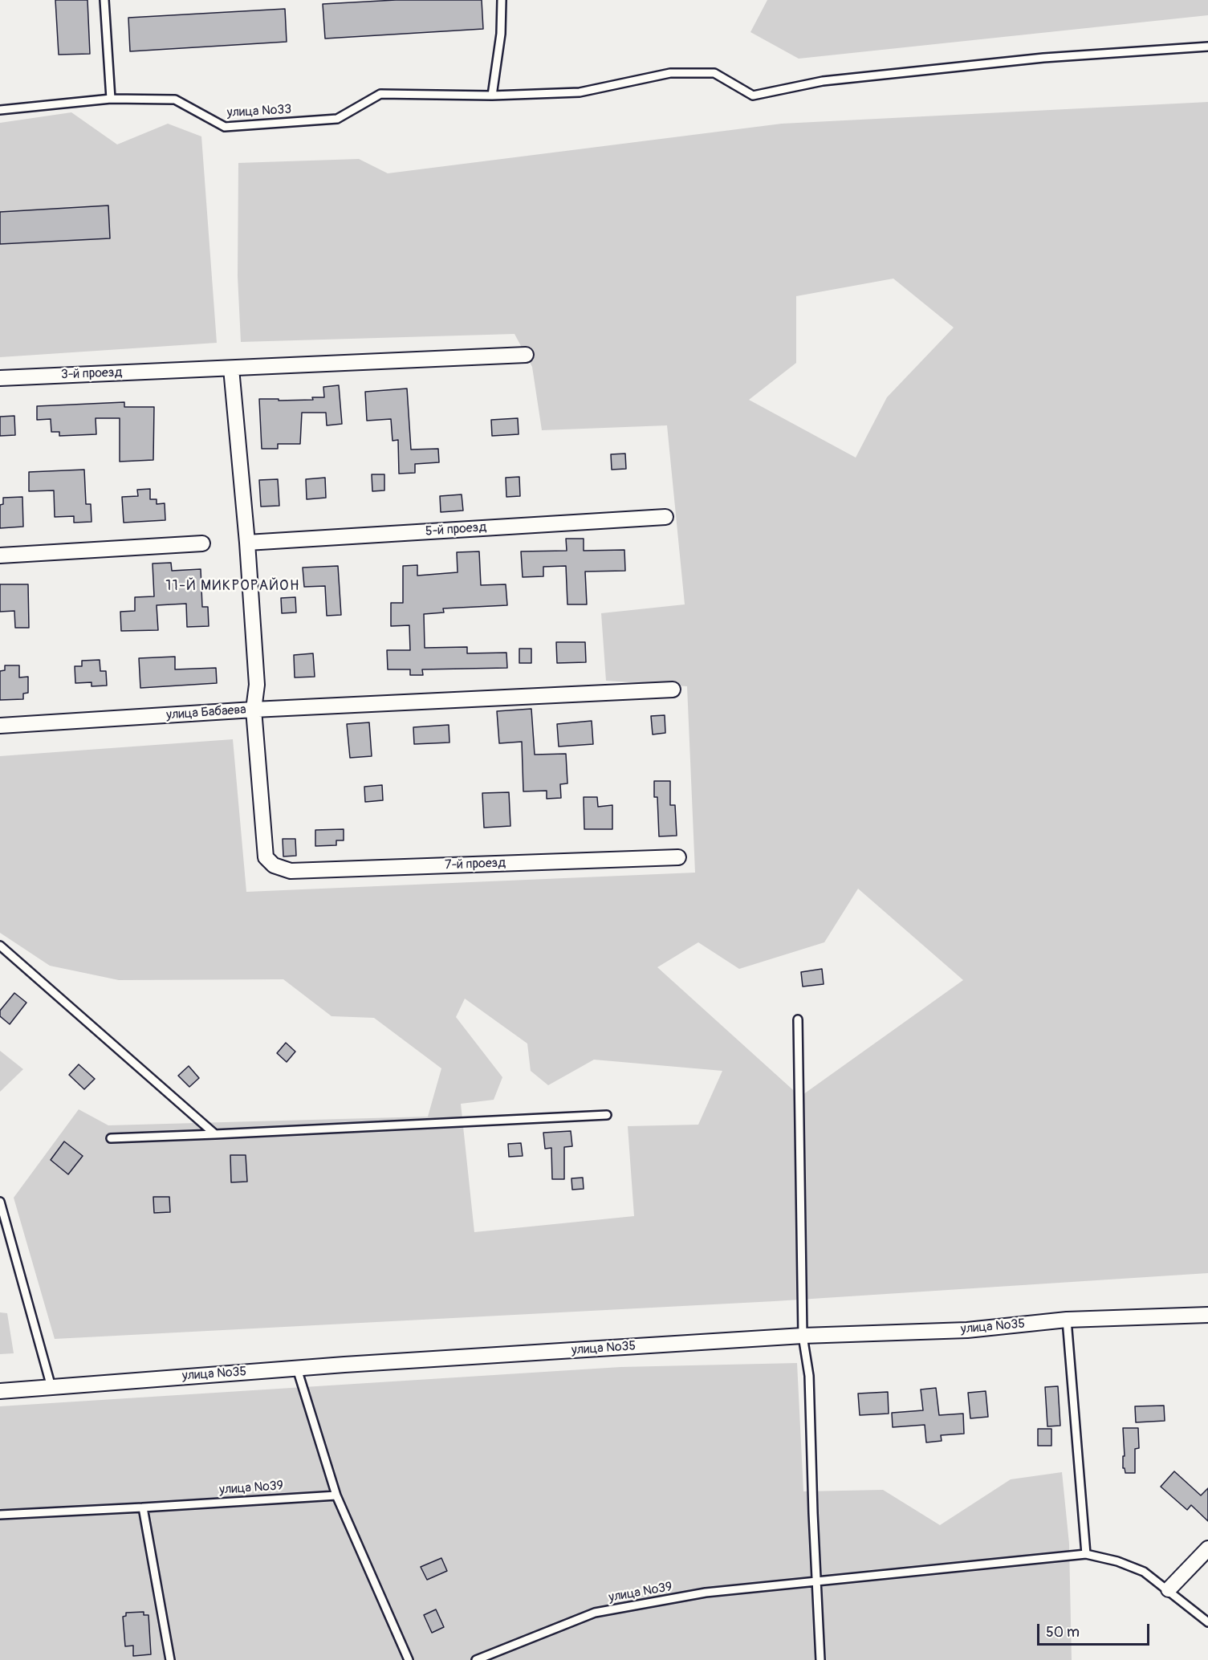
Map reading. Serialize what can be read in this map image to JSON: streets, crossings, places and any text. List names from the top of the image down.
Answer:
{
  "streets": {
    "street": [
      "3-й проезд",
      "5-й проезд",
      "улица Бабаева",
      "7-й проезд",
      "улица №35"
    ],
    "lane": ["улица №33", "улица №39"]
  },
  "crossings": [
    ["улица Бабаева", "7-й проезд"]
  ],
  "districts": ["11-Й МИКРОРАЙОН"],
  "scale_bar": "50 m"
}
